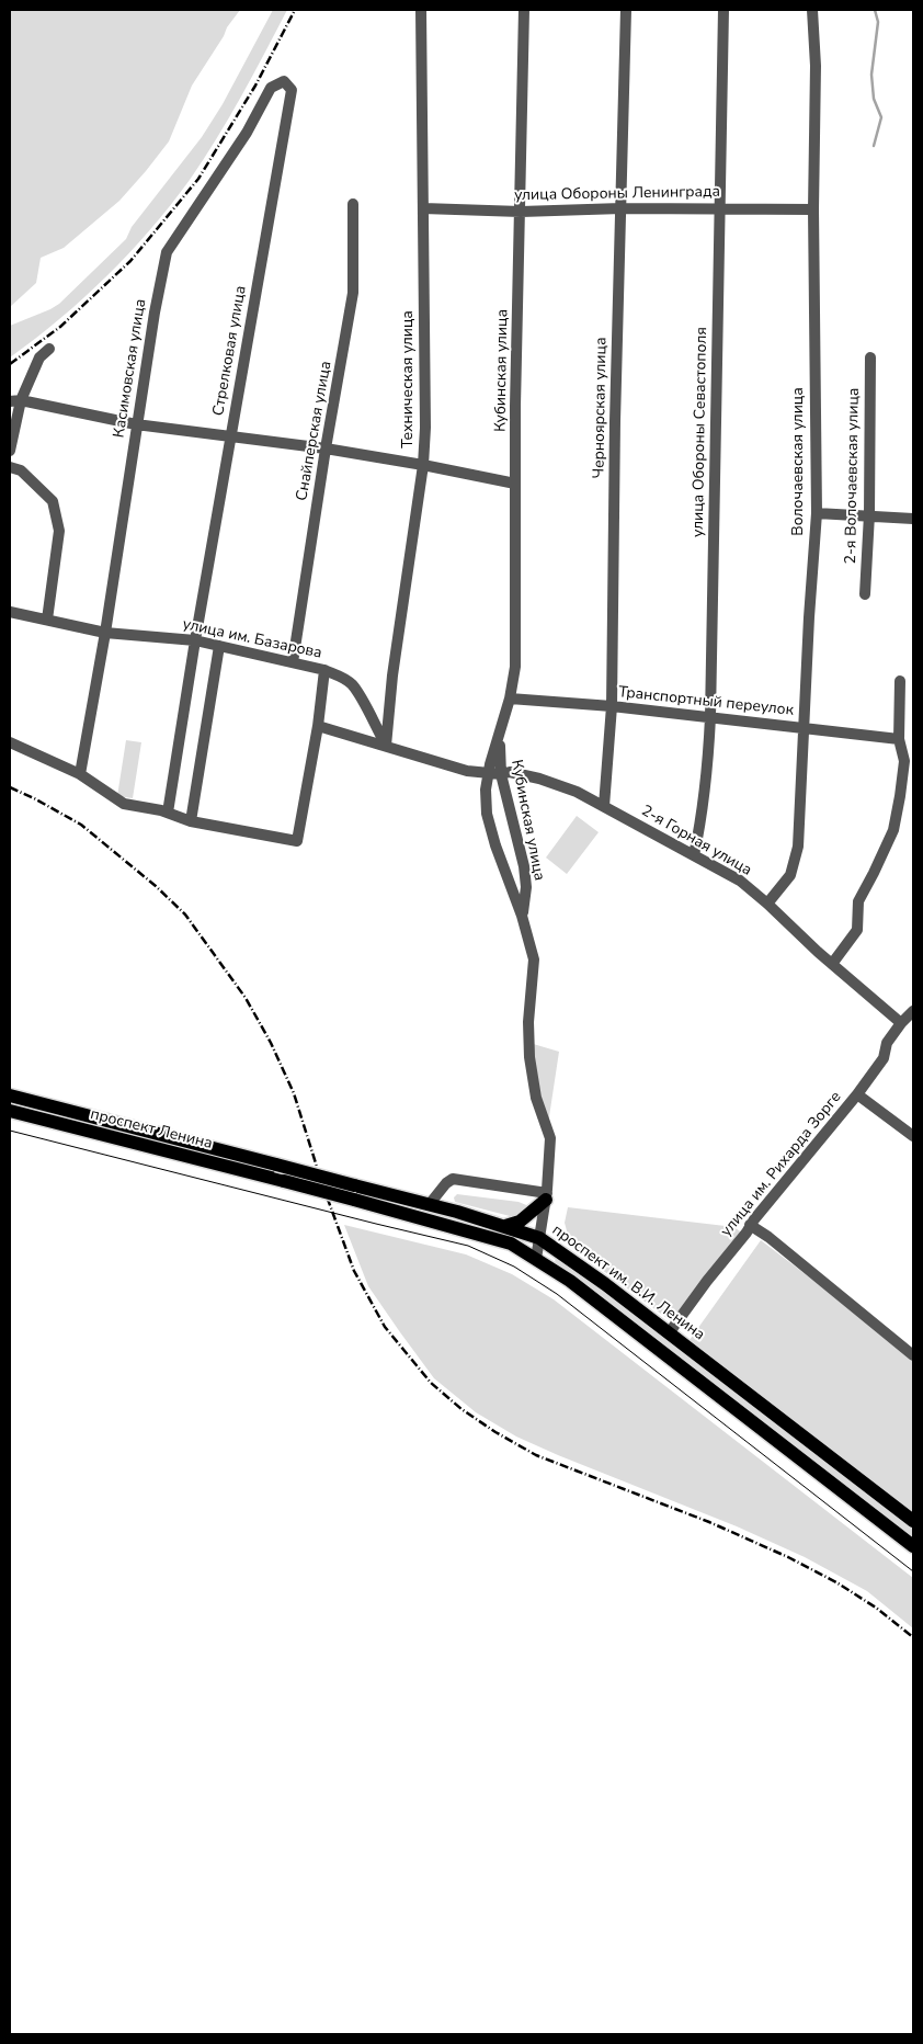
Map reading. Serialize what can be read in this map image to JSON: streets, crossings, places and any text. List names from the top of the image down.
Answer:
{
  "streets": {
    "main road": ["проспект Ленина", "проспект им. В.И. Ленина"],
    "street": [
      "улица Обороны Ленинграда",
      "Стрелковая улица",
      "Касимовская улица",
      "Кубинская улица",
      "Техническая улица",
      "Черноярская улица",
      "Снайперская улица",
      "улица Обороны Севастополя",
      "Волочаевская улица",
      "2-я Волочаевская улица",
      "улица им. Базарова",
      "Транспортный переулок",
      "2-я Горная улица",
      "улица им. Рихарда Зорге"
    ]
  },
  "crossings": [
    ["улица Обороны Ленинграда", "Кубинская улица"],
    ["улица Обороны Ленинграда", "Техническая улица"],
    ["улица Обороны Ленинграда", "Черноярская улица"],
    ["улица Обороны Ленинграда", "улица Обороны Севастополя"],
    ["улица Обороны Ленинграда", "Волочаевская улица"],
    ["Стрелковая улица", "Касимовская улица"],
    ["Стрелковая улица", "улица им. Базарова"],
    ["Касимовская улица", "улица им. Базарова"],
    ["Кубинская улица", "Транспортный переулок"],
    ["Кубинская улица", "2-я Горная улица"],
    ["Кубинская улица", "проспект Ленина"],
    ["Кубинская улица", "проспект им. В.И. Ленина"],
    ["Техническая улица", "улица им. Базарова"],
    ["Черноярская улица", "Транспортный переулок"],
    ["Черноярская улица", "2-я Горная улица"],
    ["Снайперская улица", "улица им. Базарова"],
    ["улица Обороны Севастополя", "Транспортный переулок"],
    ["улица Обороны Севастополя", "2-я Горная улица"],
    ["Волочаевская улица", "Транспортный переулок"],
    ["Волочаевская улица", "2-я Горная улица"],
    ["2-я Горная улица", "улица им. Рихарда Зорге"],
    ["проспект Ленина", "проспект им. В.И. Ленина"],
    ["улица им. Рихарда Зорге", "проспект им. В.И. Ленина"]
  ]
}
